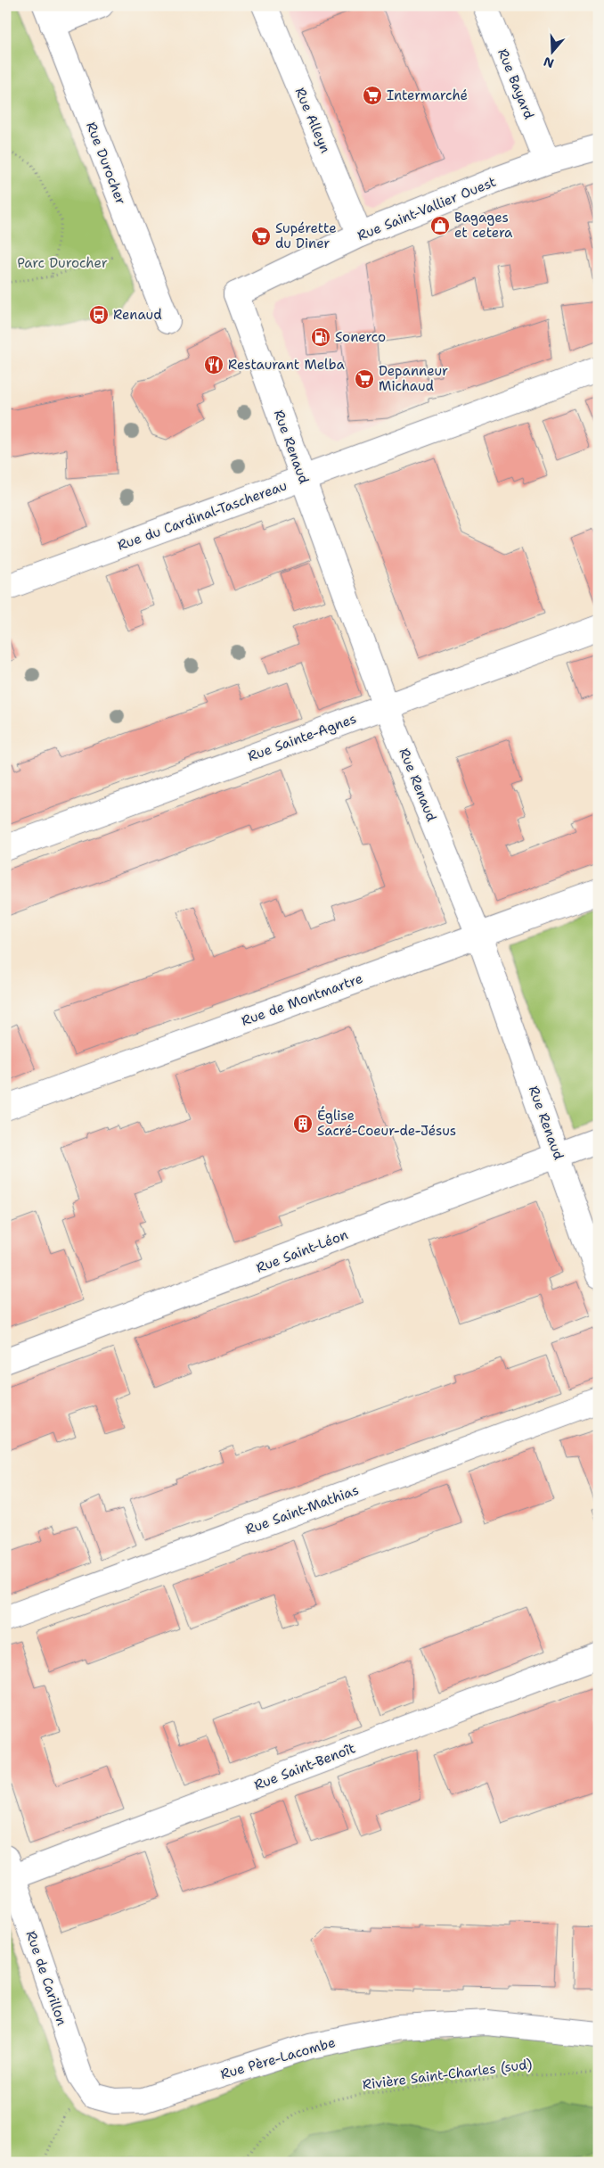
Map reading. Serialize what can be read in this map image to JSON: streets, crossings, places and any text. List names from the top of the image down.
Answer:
{
  "streets": {
    "street": [
      "Rue Bayard",
      "Rue Alleyn",
      "Rue Durocher",
      "Rue Saint-Vallier Ouest",
      "Rue Renaud",
      "Rue du Cardinal-Taschereau",
      "Rue Sainte-Agnes",
      "Rue de Montmartre",
      "Rue Saint-Léon",
      "Rue Saint-Mathias",
      "Rue Saint-Benoît",
      "Rue de Carillon",
      "Rue Père-Lacombe"
    ],
    "path": ["Rivière Saint-Charles (sud)"]
  },
  "crossings": [
    ["Rue Bayard", "Rue Saint-Vallier Ouest"],
    ["Rue Alleyn", "Rue Saint-Vallier Ouest"],
    ["Rue Saint-Vallier Ouest", "Rue Renaud"],
    ["Rue Renaud", "Rue du Cardinal-Taschereau"],
    ["Rue Renaud", "Rue Sainte-Agnes"],
    ["Rue Renaud", "Rue de Montmartre"],
    ["Rue Renaud", "Rue Saint-Léon"],
    ["Rue Saint-Benoît", "Rue de Carillon"],
    ["Rue de Carillon", "Rue Père-Lacombe"]
  ],
  "parks": ["Parc Durocher"],
  "places": {
    "supermarket": ["Intermarché", "Supérette du Diner", "Depanneur Michaud"],
    "shop": ["Bagages et cetera"],
    "bus stop": ["Renaud"],
    "fuel station": ["Sonerco"],
    "restaurant": ["Restaurant Melba"],
    "building": ["Église Sacré-Coeur-de-Jésus"]
  },
  "north": "bottom"
}
